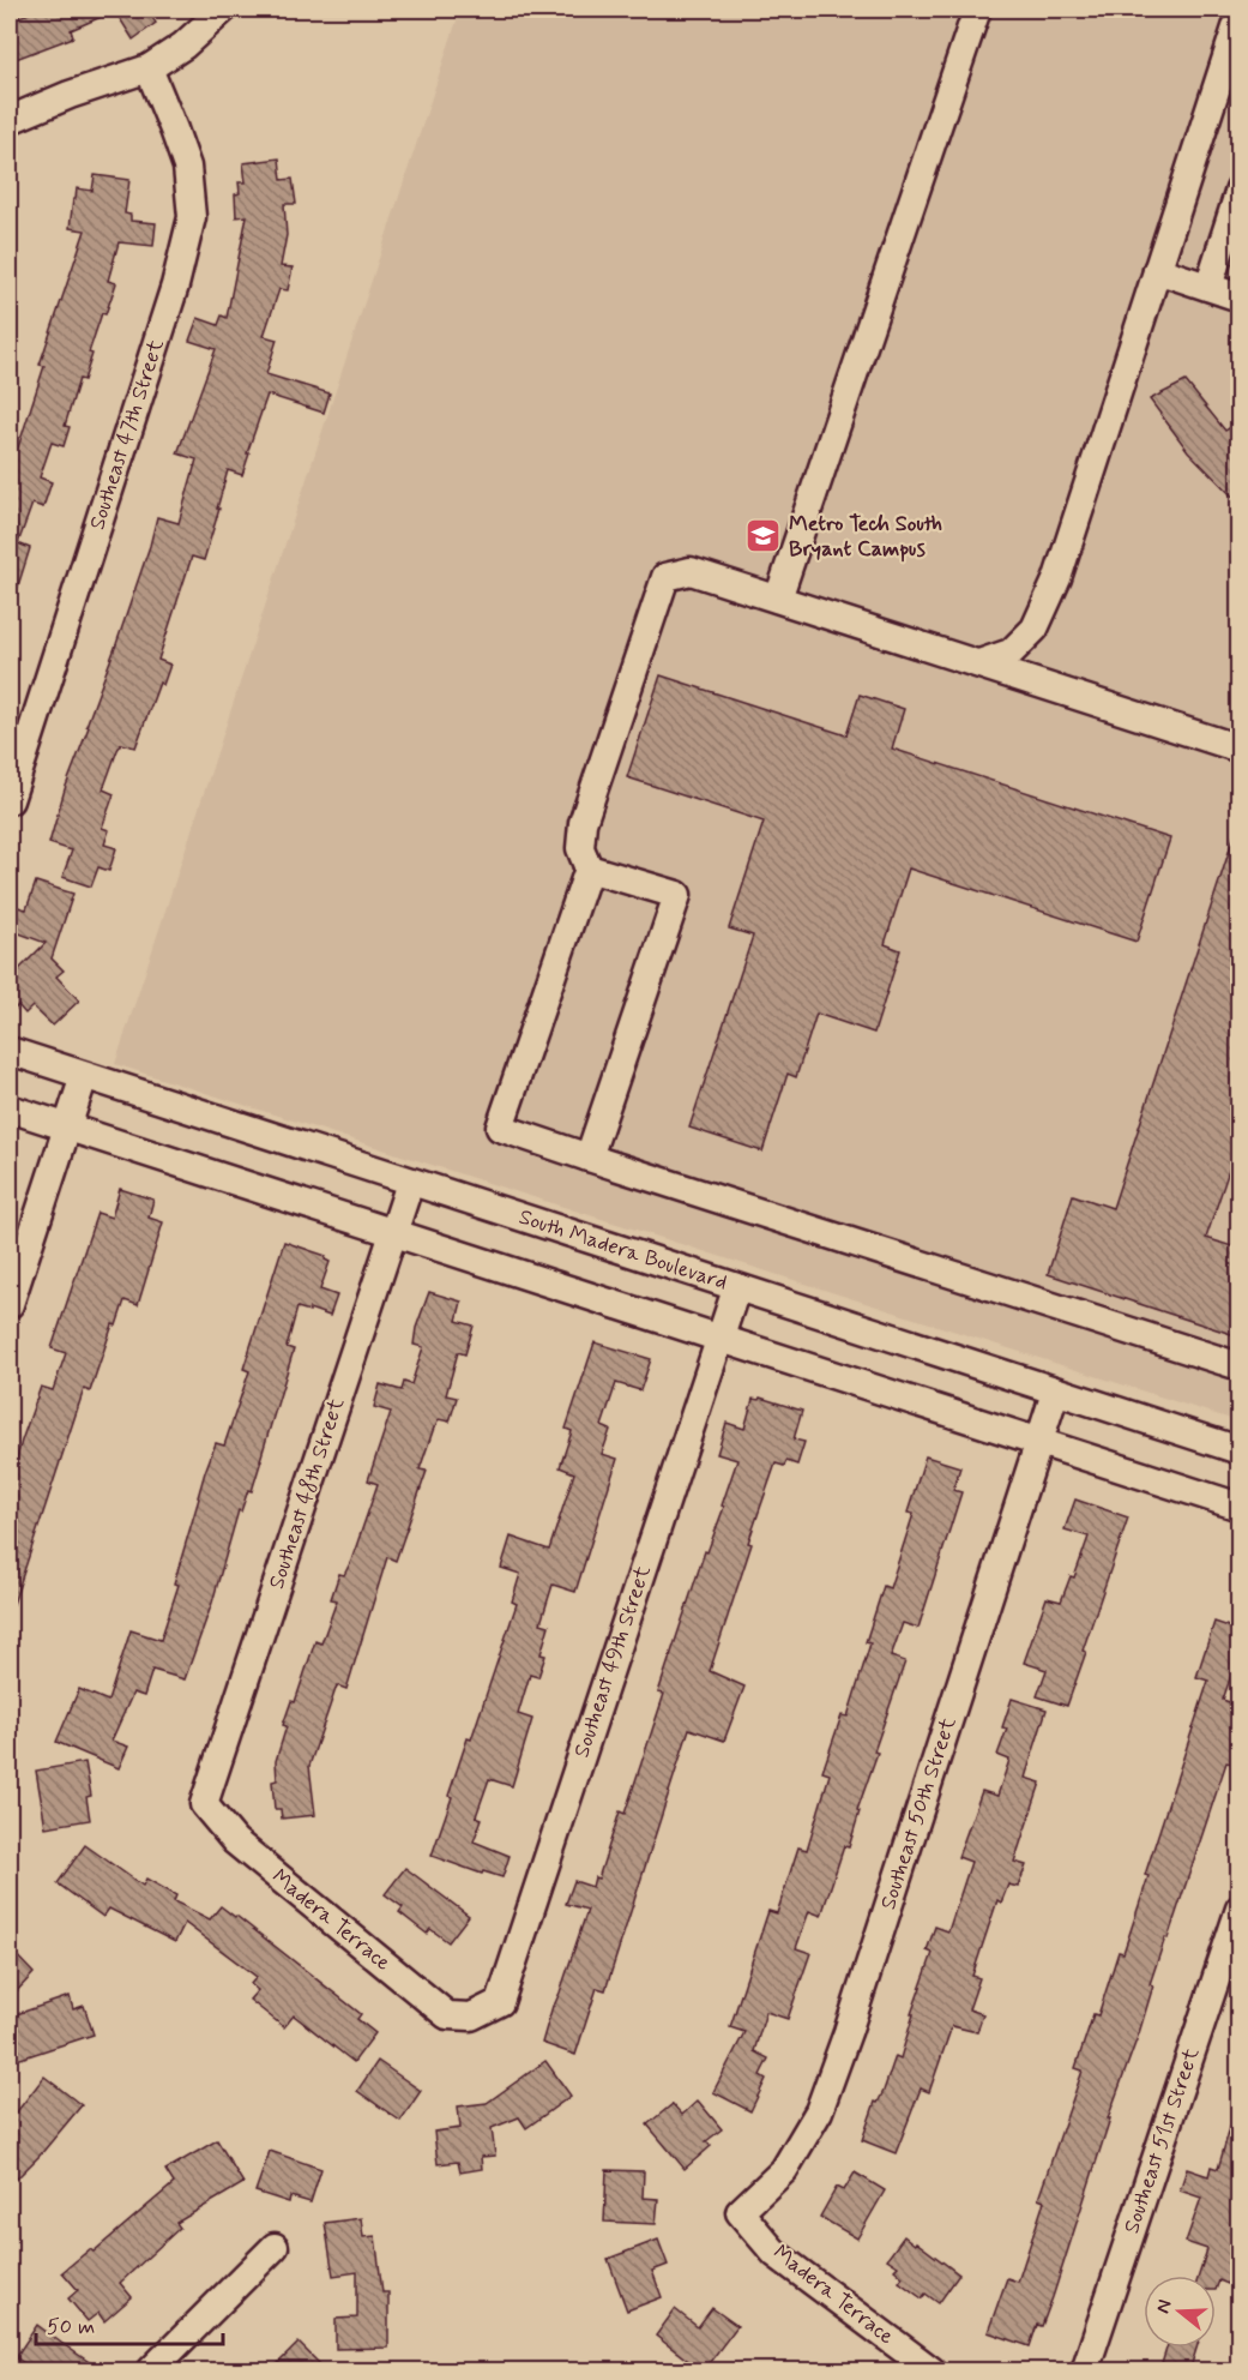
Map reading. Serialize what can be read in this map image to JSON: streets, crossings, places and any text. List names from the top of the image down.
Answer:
{
  "streets": {
    "street": [
      "Southeast 47th Street",
      "South Madera Boulevard",
      "Southeast 48th Street",
      "Southeast 49th Street",
      "Southeast 50th Street",
      "Madera Terrace",
      "Southeast 51st Street"
    ]
  },
  "crossings": [
    ["South Madera Boulevard", "Southeast 48th Street"],
    ["South Madera Boulevard", "Southeast 49th Street"],
    ["South Madera Boulevard", "Southeast 50th Street"],
    ["Southeast 48th Street", "Madera Terrace"],
    ["Southeast 49th Street", "Madera Terrace"],
    ["Southeast 50th Street", "Madera Terrace"]
  ],
  "places": {
    "school or university": ["Metro Tech South Bryant Campus"]
  },
  "scale_bar": "50 m",
  "north": "left"
}
